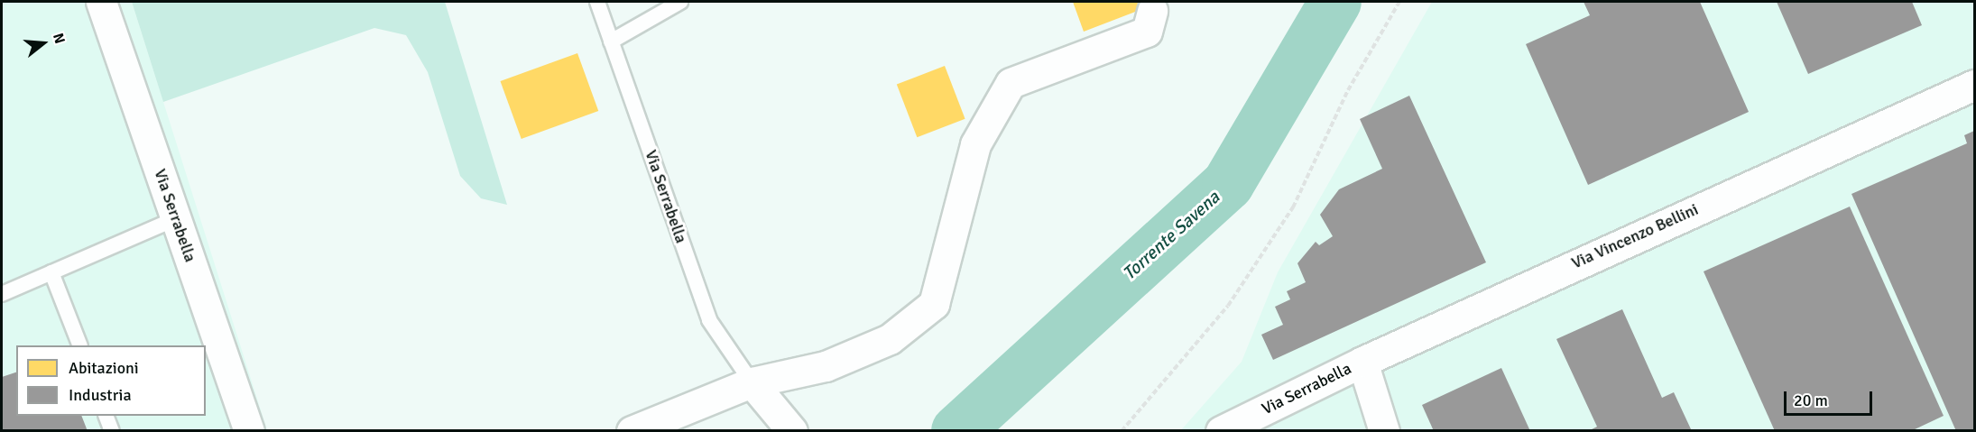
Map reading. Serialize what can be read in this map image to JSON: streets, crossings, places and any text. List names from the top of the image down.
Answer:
{
  "streets": {
    "street": ["Via Serrabella", "Via Vincenzo Bellini"]
  },
  "crossings": [
    ["Via Serrabella", "Via Vincenzo Bellini"]
  ],
  "water": ["Torrente Savena"],
  "legend": ["Abitazioni", "Industria"],
  "scale_bar": "20 m",
  "north": "right"
}
